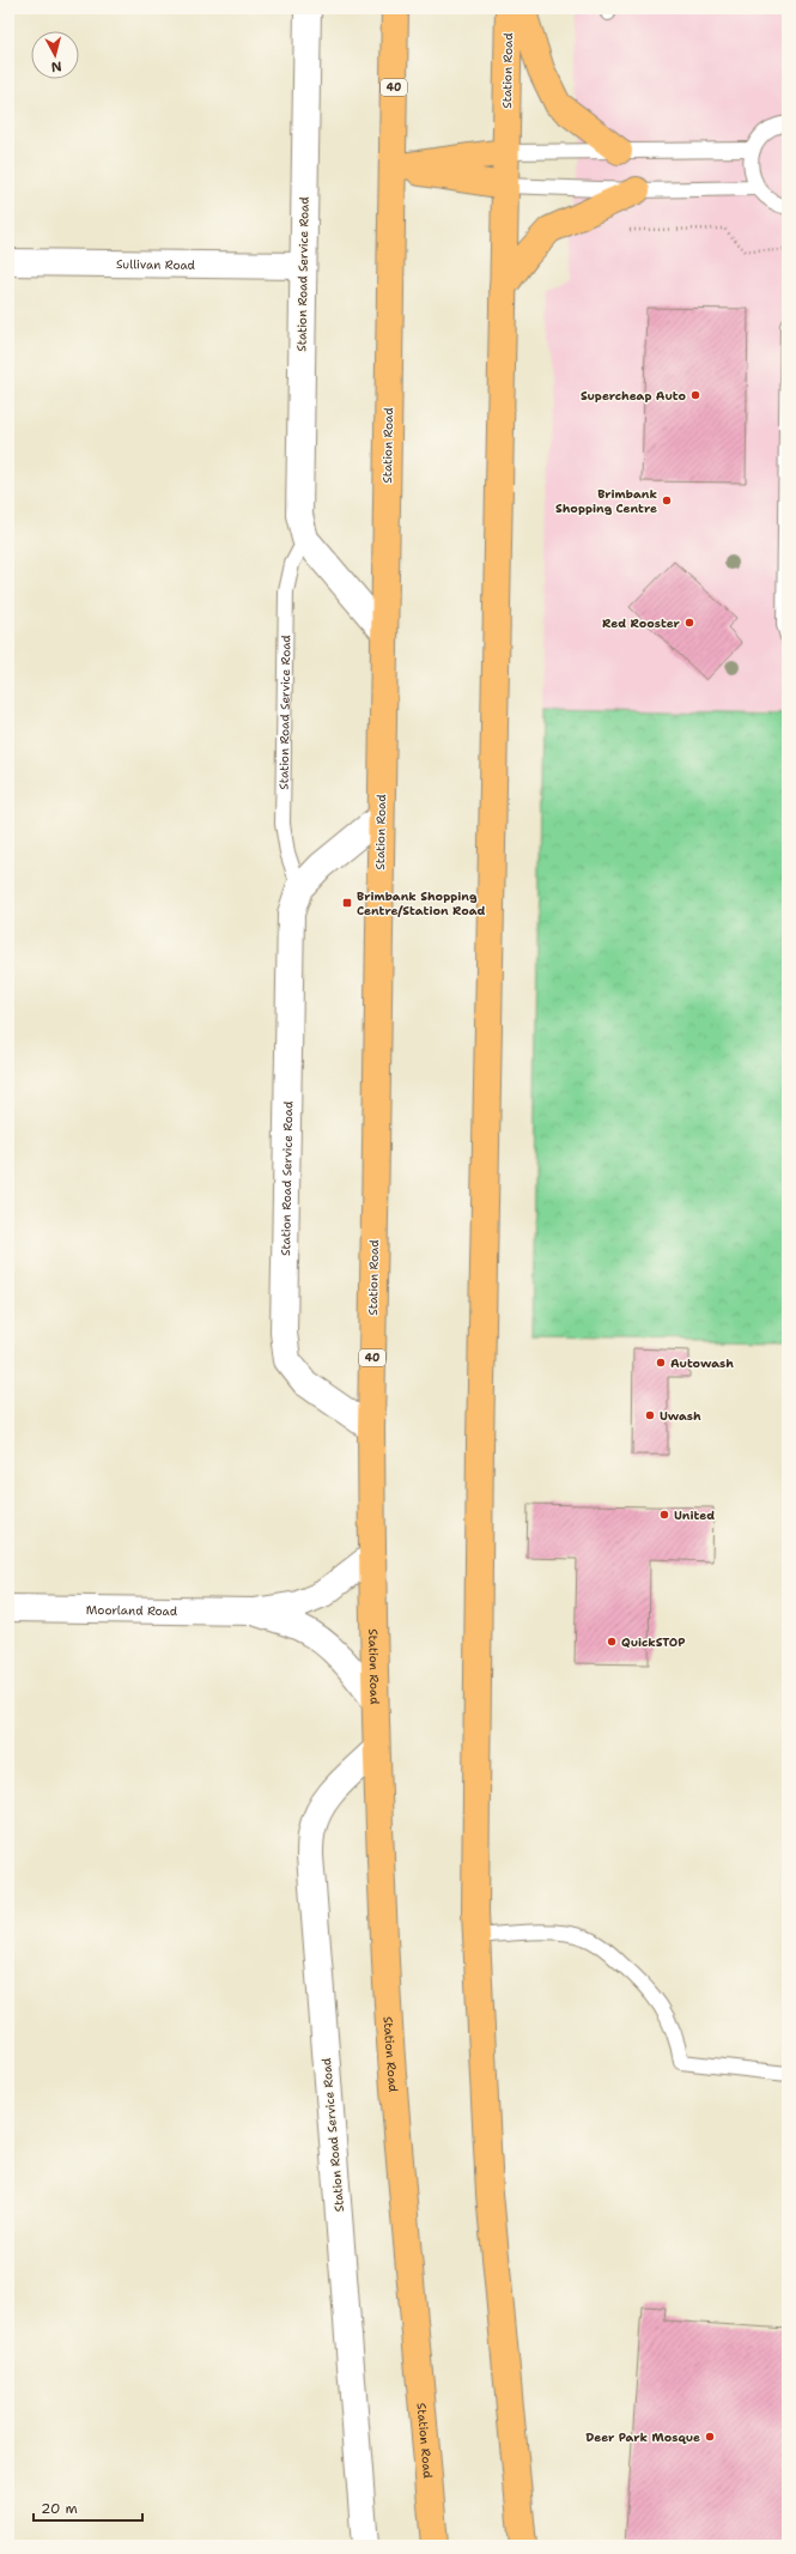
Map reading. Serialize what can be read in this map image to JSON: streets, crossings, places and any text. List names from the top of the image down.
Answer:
{
  "streets": {
    "main road": ["Station Road", "40"],
    "street": ["Sullivan Road", "Station Road Service Road", "Moorland Road"]
  },
  "crossings": [
    ["Station Road", "Station Road Service Road"],
    ["Station Road", "Moorland Road"],
    ["Sullivan Road", "Station Road Service Road"]
  ],
  "places": {
    "other": [
      "Supercheap Auto",
      "Brimbank Shopping Centre",
      "Red Rooster",
      "Autowash",
      "Uwash",
      "United",
      "QuickSTOP",
      "Deer Park Mosque"
    ],
    "transit": ["Brimbank Shopping Centre/Station Road"]
  },
  "scale_bar": "20 m",
  "north": "bottom"
}
